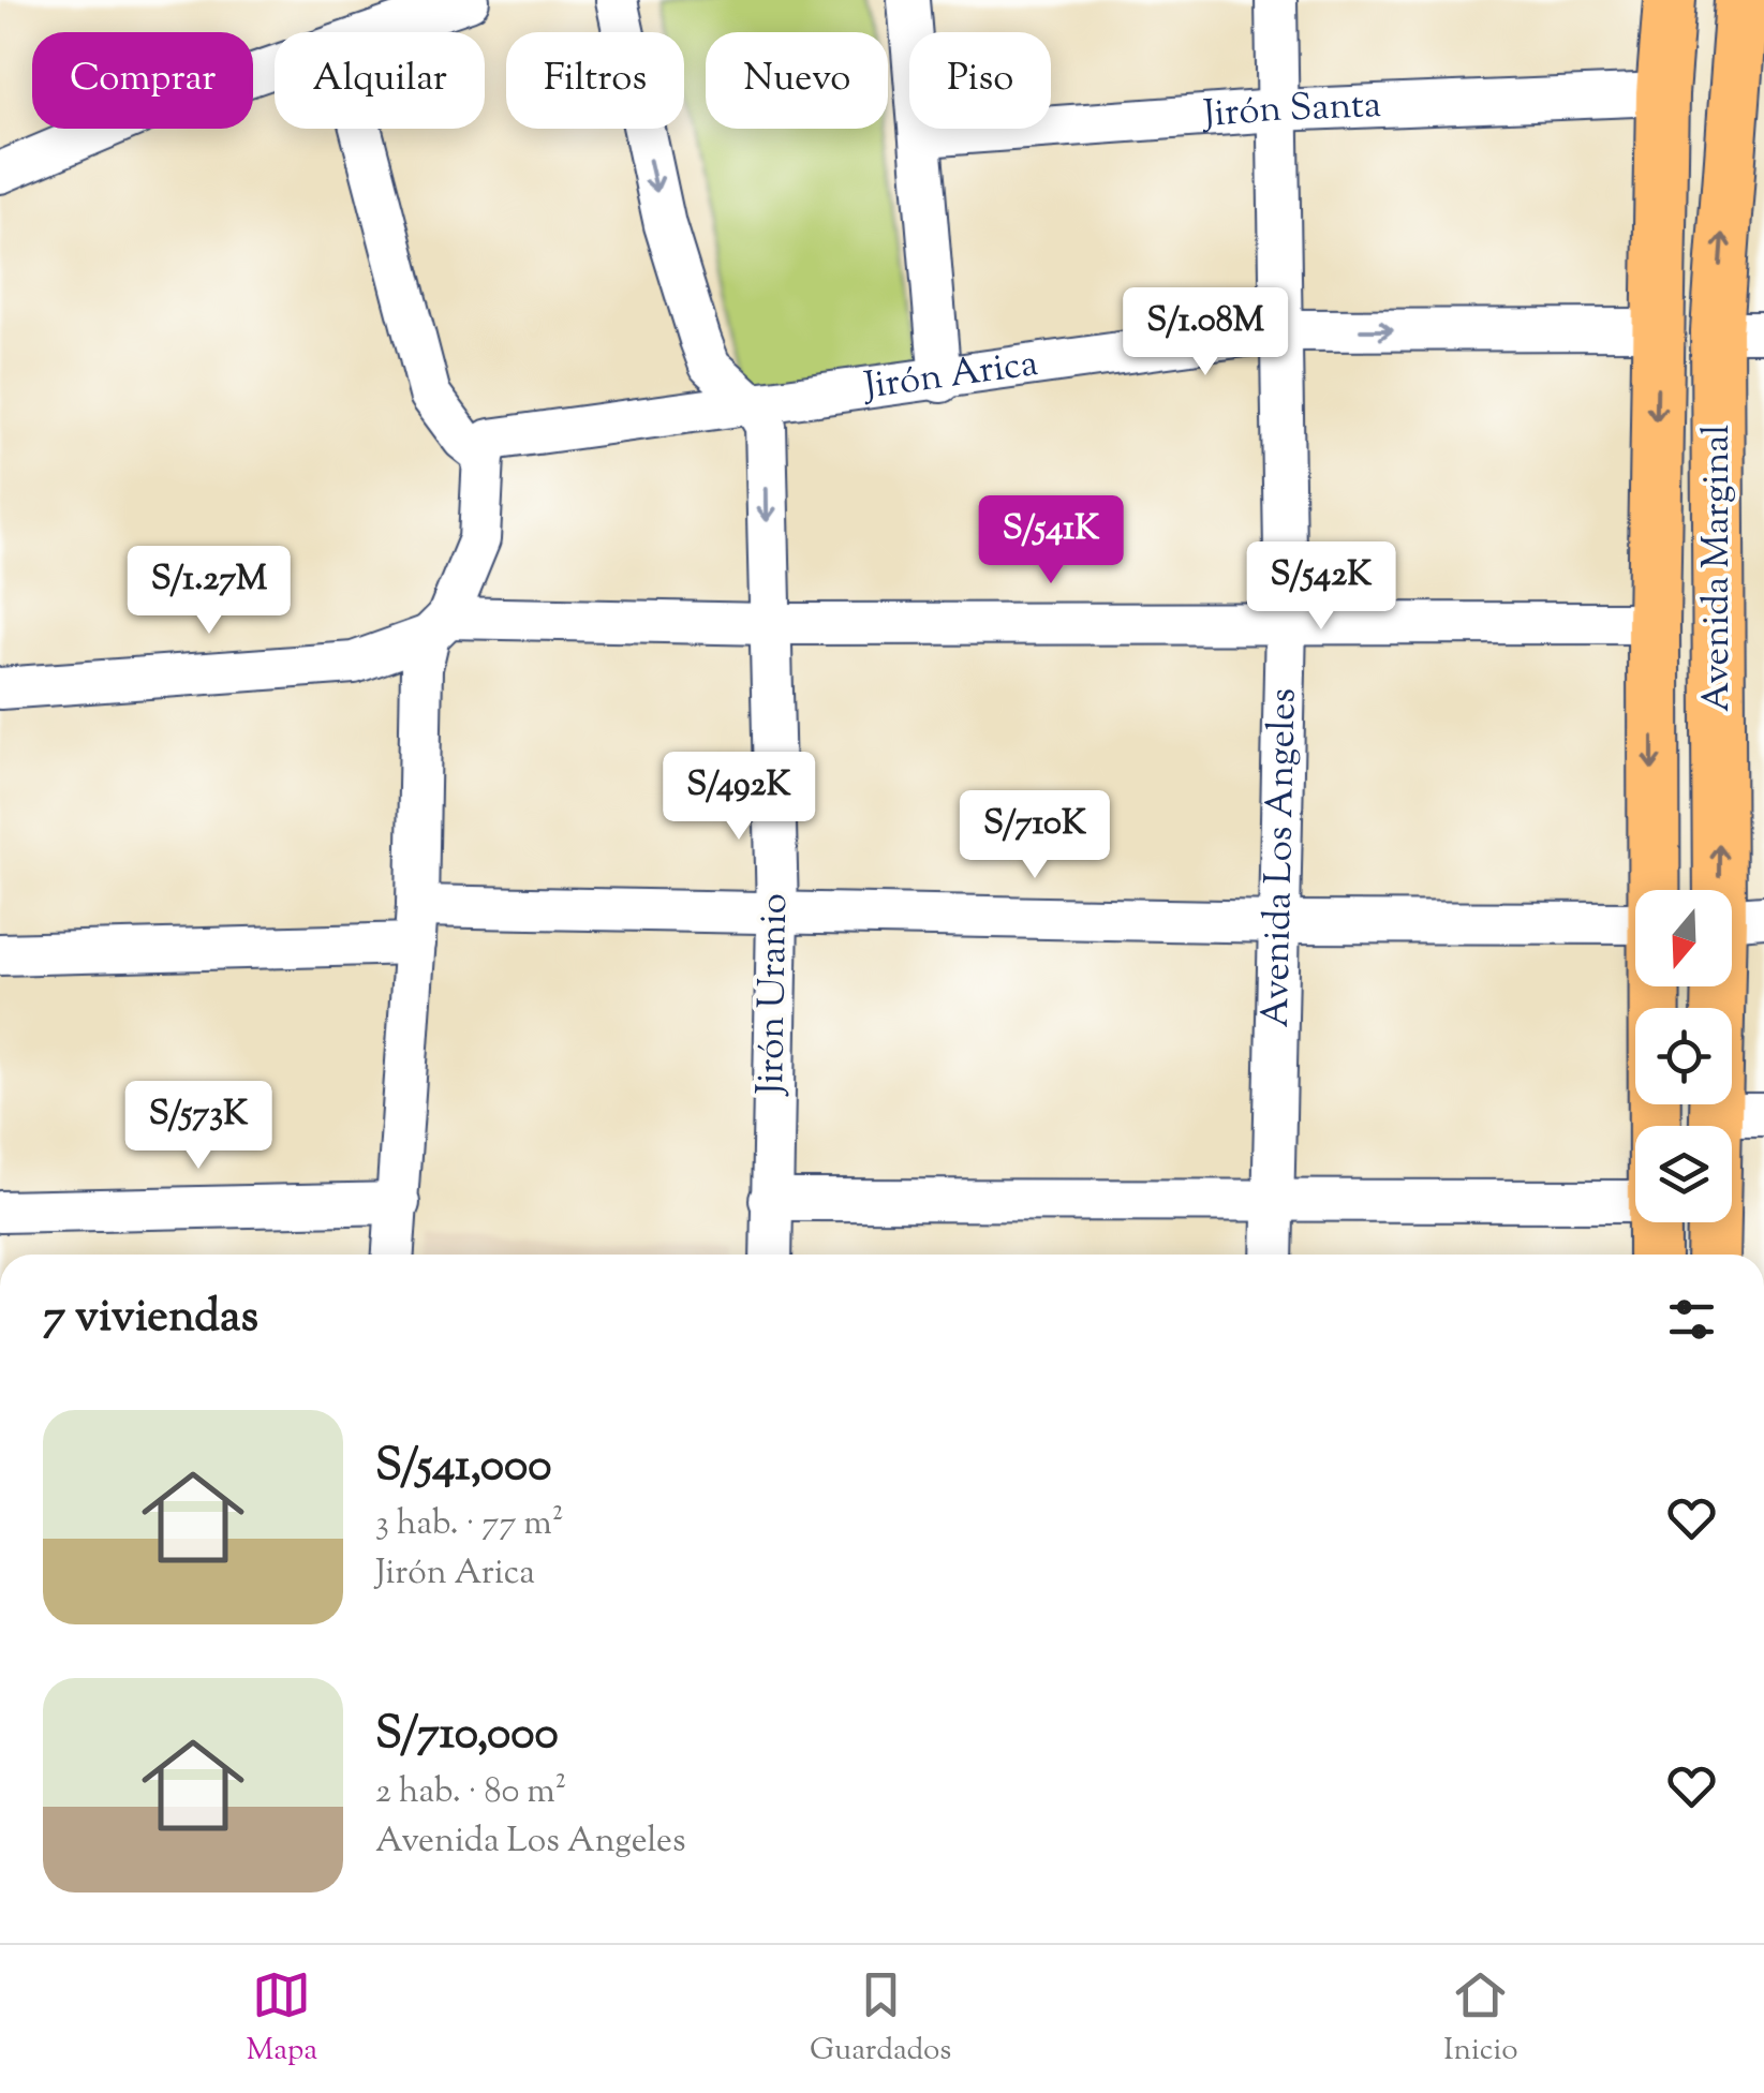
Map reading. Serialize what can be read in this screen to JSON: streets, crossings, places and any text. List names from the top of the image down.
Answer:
{
  "streets": {
    "main road": ["Avenida Marginal"],
    "street": [
      "Jirón Santa",
      "Jirón Arica",
      "Avenida Los Angeles",
      "Jirón Uranio"
    ]
  },
  "crossings": [
    ["Jirón Santa", "Avenida Marginal"],
    ["Jirón Santa", "Avenida Los Angeles"],
    ["Jirón Arica", "Avenida Marginal"],
    ["Jirón Arica", "Avenida Los Angeles"],
    ["Jirón Arica", "Jirón Uranio"]
  ],
  "north": "bottom",
  "page": {
    "chip": [
      "Comprar",
      "Alquilar",
      "Filtros",
      "Nuevo",
      "Piso"
    ],
    "price": [
      "S/1.08M",
      "S/541K",
      "S/542K",
      "S/1.27M",
      "S/492K",
      "S/710K",
      "S/573K"
    ],
    "heading": "7 viviendas",
    "list": [
      {
        "name": "S/541,000",
        "note": "3 hab. · 77 m² · Jirón Arica"
      },
      {
        "name": "S/710,000",
        "note": "2 hab. · 80 m² · Avenida Los Angeles"
      }
    ],
    "tabs": ["Mapa", "Guardados", "Inicio"]
  }
}
